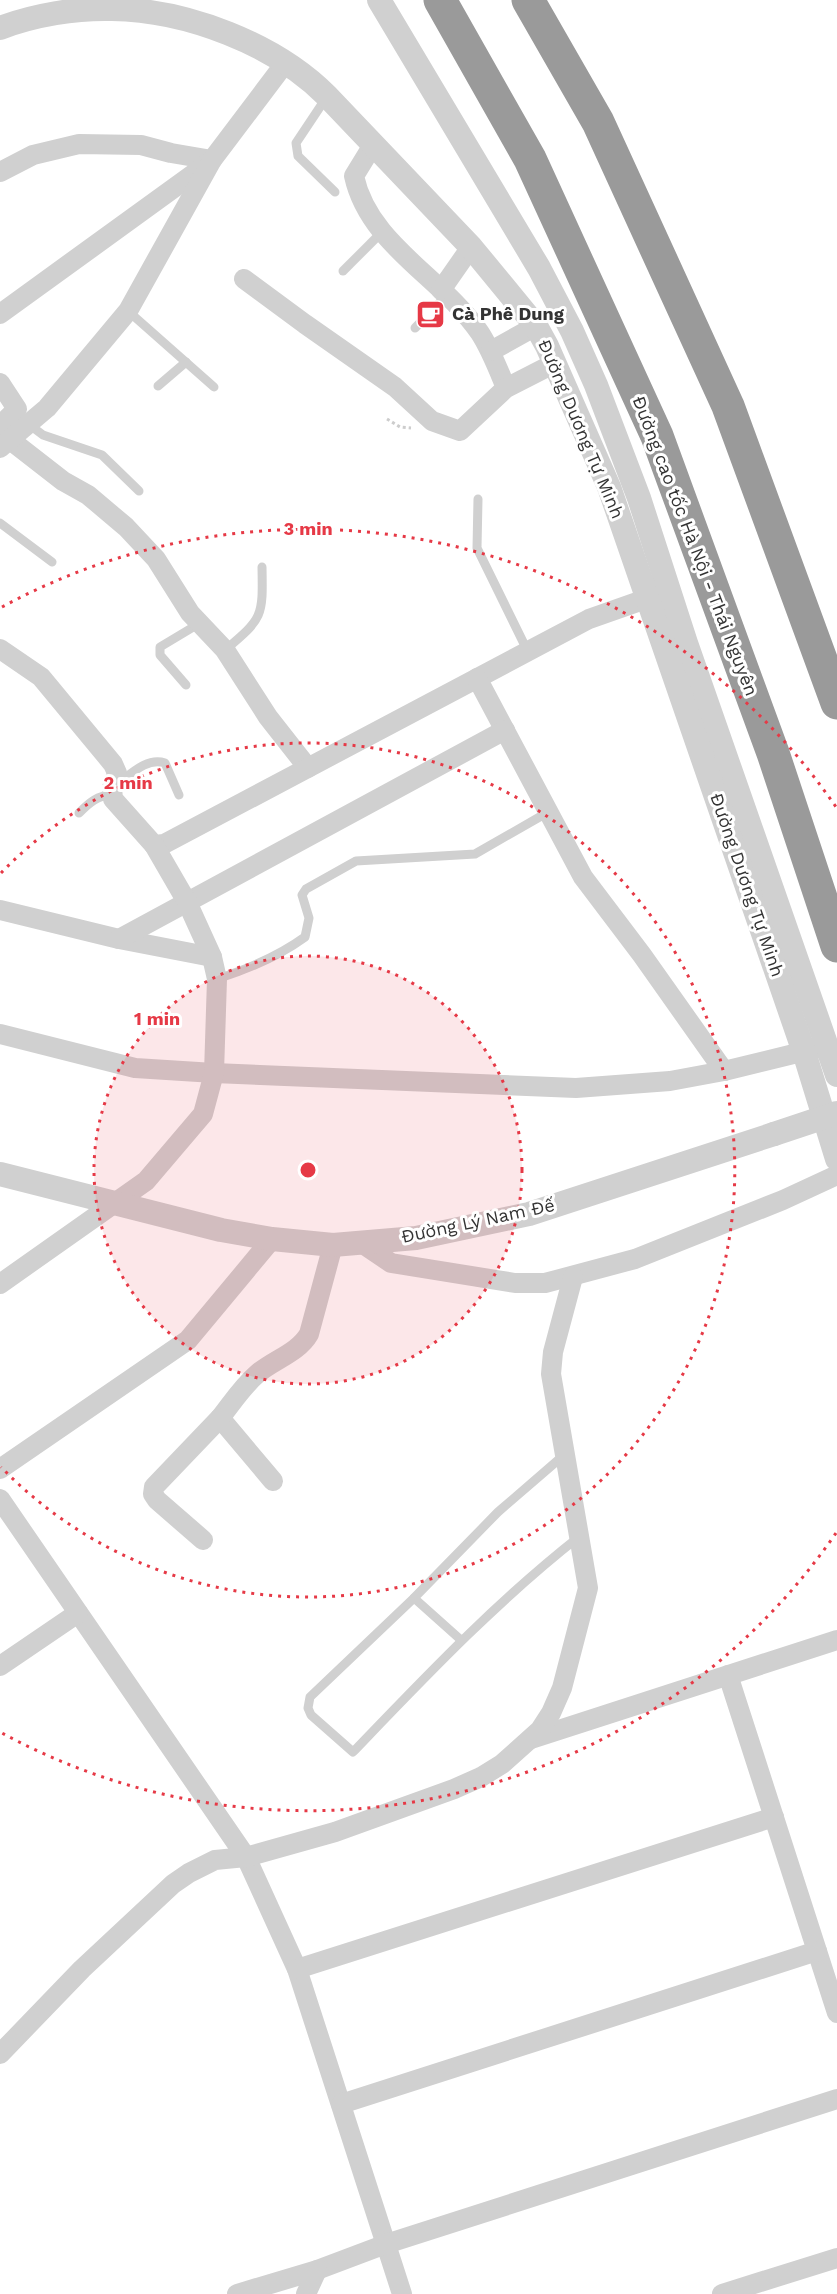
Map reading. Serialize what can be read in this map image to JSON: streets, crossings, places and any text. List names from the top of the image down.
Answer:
{
  "streets": {
    "highway": ["Đường cao tốc Hà Nội - Thái Nguyên"],
    "street": ["Đường Dương Tự Minh", "Đường Lý Nam Đế"]
  },
  "places": {
    "cafe": ["Cà Phê Dung"]
  },
  "rings": ["3 min", "2 min", "1 min"]
}
